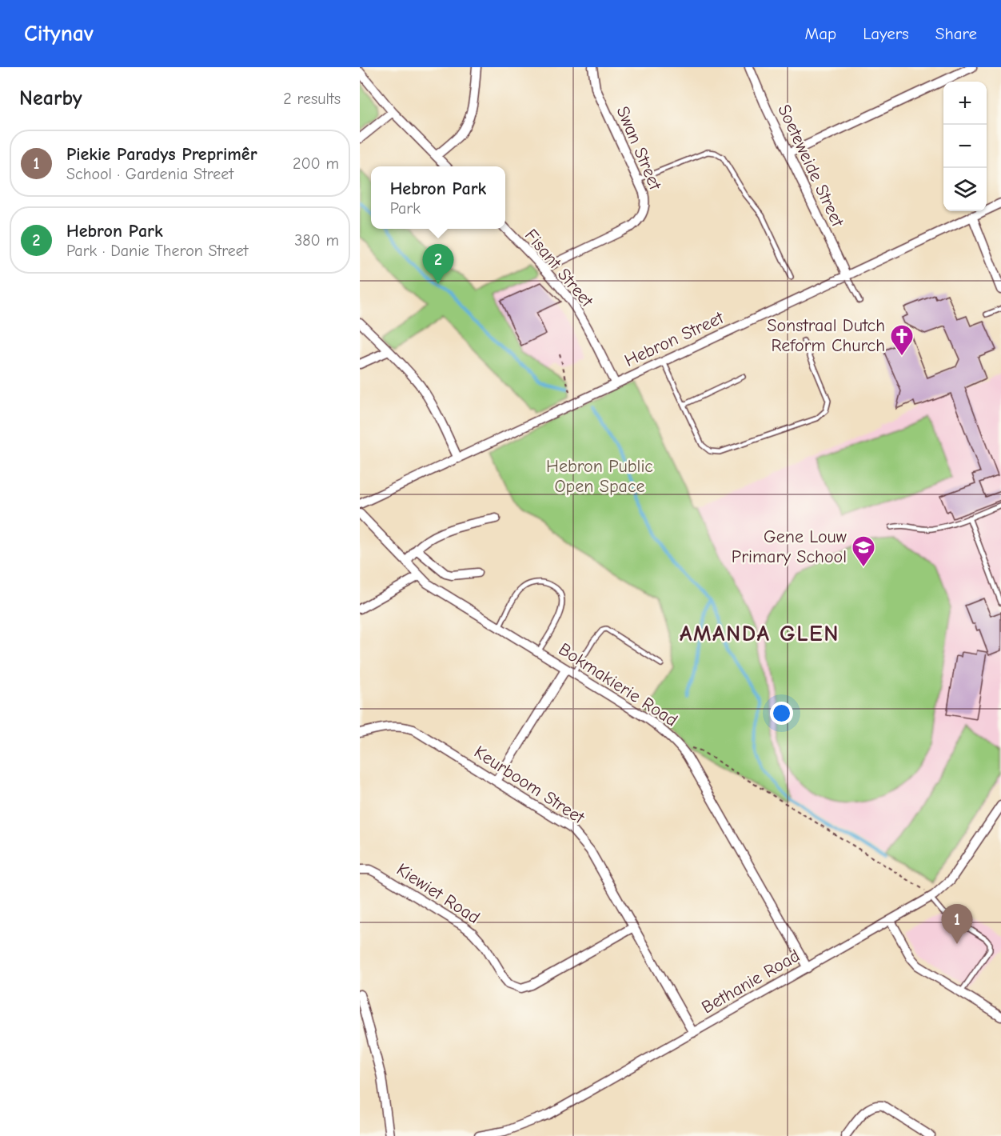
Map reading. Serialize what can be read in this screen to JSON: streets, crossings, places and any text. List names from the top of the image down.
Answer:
{
  "streets": {
    "street": [
      "Swan Street",
      "Soeteweide Street",
      "Fisant Street",
      "Hebron Street",
      "Bokmakierie Road",
      "Keurboom Street",
      "Kiewiet Road",
      "Bethanie Road"
    ]
  },
  "crossings": [
    ["Swan Street", "Fisant Street"],
    ["Soeteweide Street", "Hebron Street"],
    ["Fisant Street", "Hebron Street"],
    ["Bokmakierie Road", "Bethanie Road"],
    ["Keurboom Street", "Kiewiet Road"],
    ["Keurboom Street", "Bethanie Road"]
  ],
  "districts": ["AMANDA GLEN"],
  "parks": ["Hebron Public Open Space"],
  "places": {
    "church": ["Sonstraal Dutch Reform Church"],
    "school or university": ["Gene Louw Primary School"]
  },
  "page": {
    "header": "Citynav",
    "nav": ["Map", "Layers", "Share"],
    "heading": ["Nearby", "2 results"],
    "map_buttons": ["+", "−"],
    "list": [
      {
        "mark": "1",
        "name": "Piekie Paradys Preprimêr",
        "note": "School · Gardenia Street",
        "value": "200 m"
      },
      {
        "mark": "2",
        "name": "Hebron Park",
        "note": "Park · Danie Theron Street",
        "value": "380 m"
      }
    ],
    "popup": ["Hebron Park", "Park"],
    "pins": ["2", "1"]
  }
}
